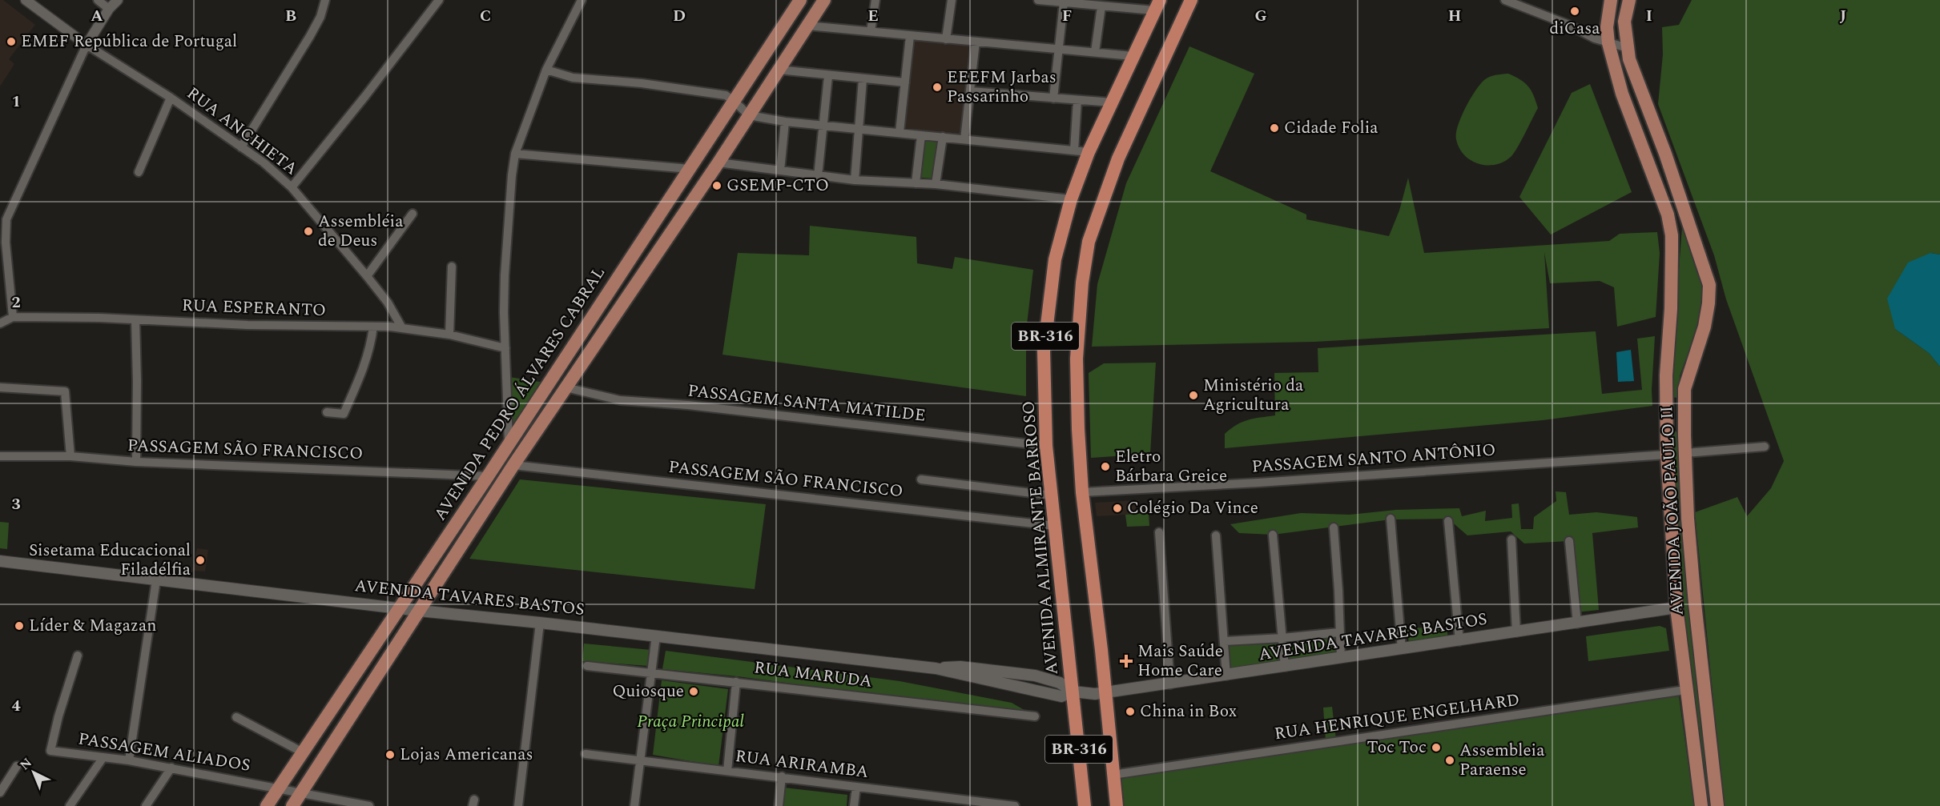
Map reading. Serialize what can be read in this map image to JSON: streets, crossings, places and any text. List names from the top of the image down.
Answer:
{
  "streets": {
    "highway": ["BR-316", "AVENIDA ALMIRANTE BARROSO"],
    "main road": ["AVENIDA PEDRO ÁLVARES CABRAL", "AVENIDA JOÃO PAULO II", "AVENIDA TAVARES BASTOS"],
    "street": [
      "RUA ANCHIETA",
      "RUA ESPERANTO",
      "PASSAGEM SANTA MATILDE",
      "PASSAGEM SÃO FRANCISCO",
      "PASSAGEM SANTO ANTÔNIO",
      "RUA MARUDA",
      "RUA HENRIQUE ENGELHARD",
      "PASSAGEM ALIADOS",
      "RUA ARIRAMBA"
    ]
  },
  "crossings": [
    ["RUA ANCHIETA", "RUA ESPERANTO"],
    ["BR-316", "PASSAGEM SANTO ANTÔNIO"],
    ["BR-316", "AVENIDA TAVARES BASTOS"],
    ["BR-316", "RUA HENRIQUE ENGELHARD"],
    ["AVENIDA PEDRO ÁLVARES CABRAL", "PASSAGEM SANTA MATILDE"],
    ["AVENIDA PEDRO ÁLVARES CABRAL", "PASSAGEM SÃO FRANCISCO"],
    ["AVENIDA PEDRO ÁLVARES CABRAL", "AVENIDA TAVARES BASTOS"],
    ["AVENIDA PEDRO ÁLVARES CABRAL", "PASSAGEM ALIADOS"],
    ["PASSAGEM SANTA MATILDE", "AVENIDA ALMIRANTE BARROSO"],
    ["PASSAGEM SÃO FRANCISCO", "AVENIDA ALMIRANTE BARROSO"],
    ["PASSAGEM SANTO ANTÔNIO", "AVENIDA JOÃO PAULO II"],
    ["AVENIDA JOÃO PAULO II", "AVENIDA TAVARES BASTOS"],
    ["AVENIDA JOÃO PAULO II", "RUA HENRIQUE ENGELHARD"],
    ["AVENIDA ALMIRANTE BARROSO", "AVENIDA TAVARES BASTOS"]
  ],
  "parks": ["Praça Principal"],
  "places": {
    "other": [
      "diCasa",
      "EMEF República de Portugal",
      "EEEFM Jarbas Passarinho",
      "Cidade Folia",
      "GSEMP-CTO",
      "Assembléia de Deus",
      "Ministério da Agricultura",
      "Eletro Bárbara Greice",
      "Colégio Da Vince",
      "Sisetama Educacional Filadélfia",
      "Líder & Magazan",
      "Quiosque",
      "China in Box",
      "Toc Toc",
      "Lojas Americanas",
      "Assembleia Paraense"
    ],
    "health": ["Mais Saúde Home Care"]
  },
  "north": "top left",
  "grid": {
    "columns": [
      "A",
      "B",
      "C",
      "D",
      "E",
      "F",
      "G",
      "H",
      "I",
      "J"
    ],
    "rows": [
      "1",
      "2",
      "3",
      "4"
    ]
  }
}
